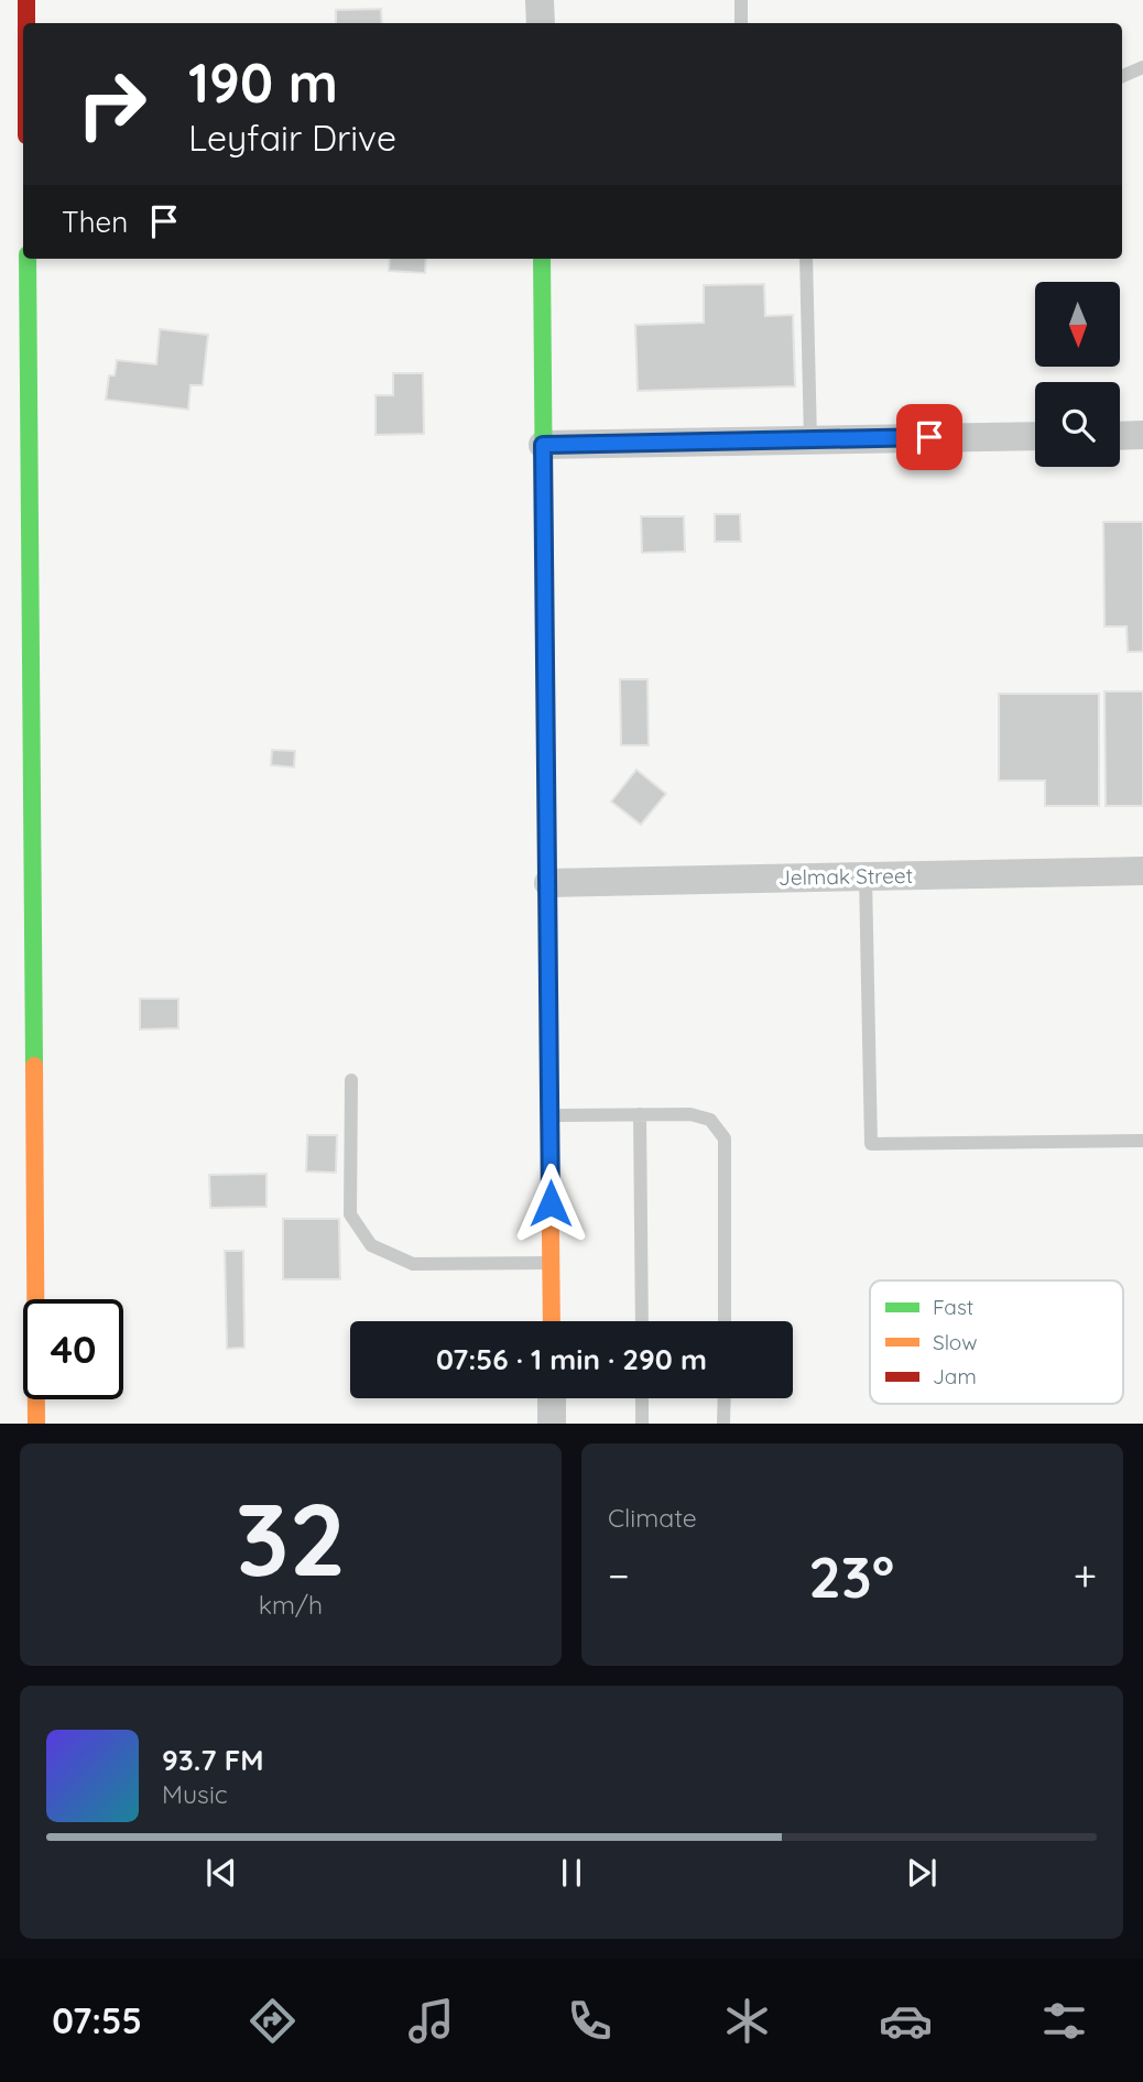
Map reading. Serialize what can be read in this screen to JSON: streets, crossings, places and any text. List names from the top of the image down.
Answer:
{
  "streets": {
    "street": ["Jelmak Street"]
  },
  "legend": ["Fast", "Slow", "Jam"],
  "north": "bottom",
  "page": {
    "turn": ["190 m", "Leyfair Drive"],
    "then": "Then",
    "limit": "40",
    "trip": "07:56 · 1 min · 290 m",
    "tile": [
      ["32", "km/h"],
      "Climate"
    ],
    "heat": ["−", "23°", "+"],
    "song": ["93.7 FM", "Music"],
    "tabs": "07:55"
  }
}
